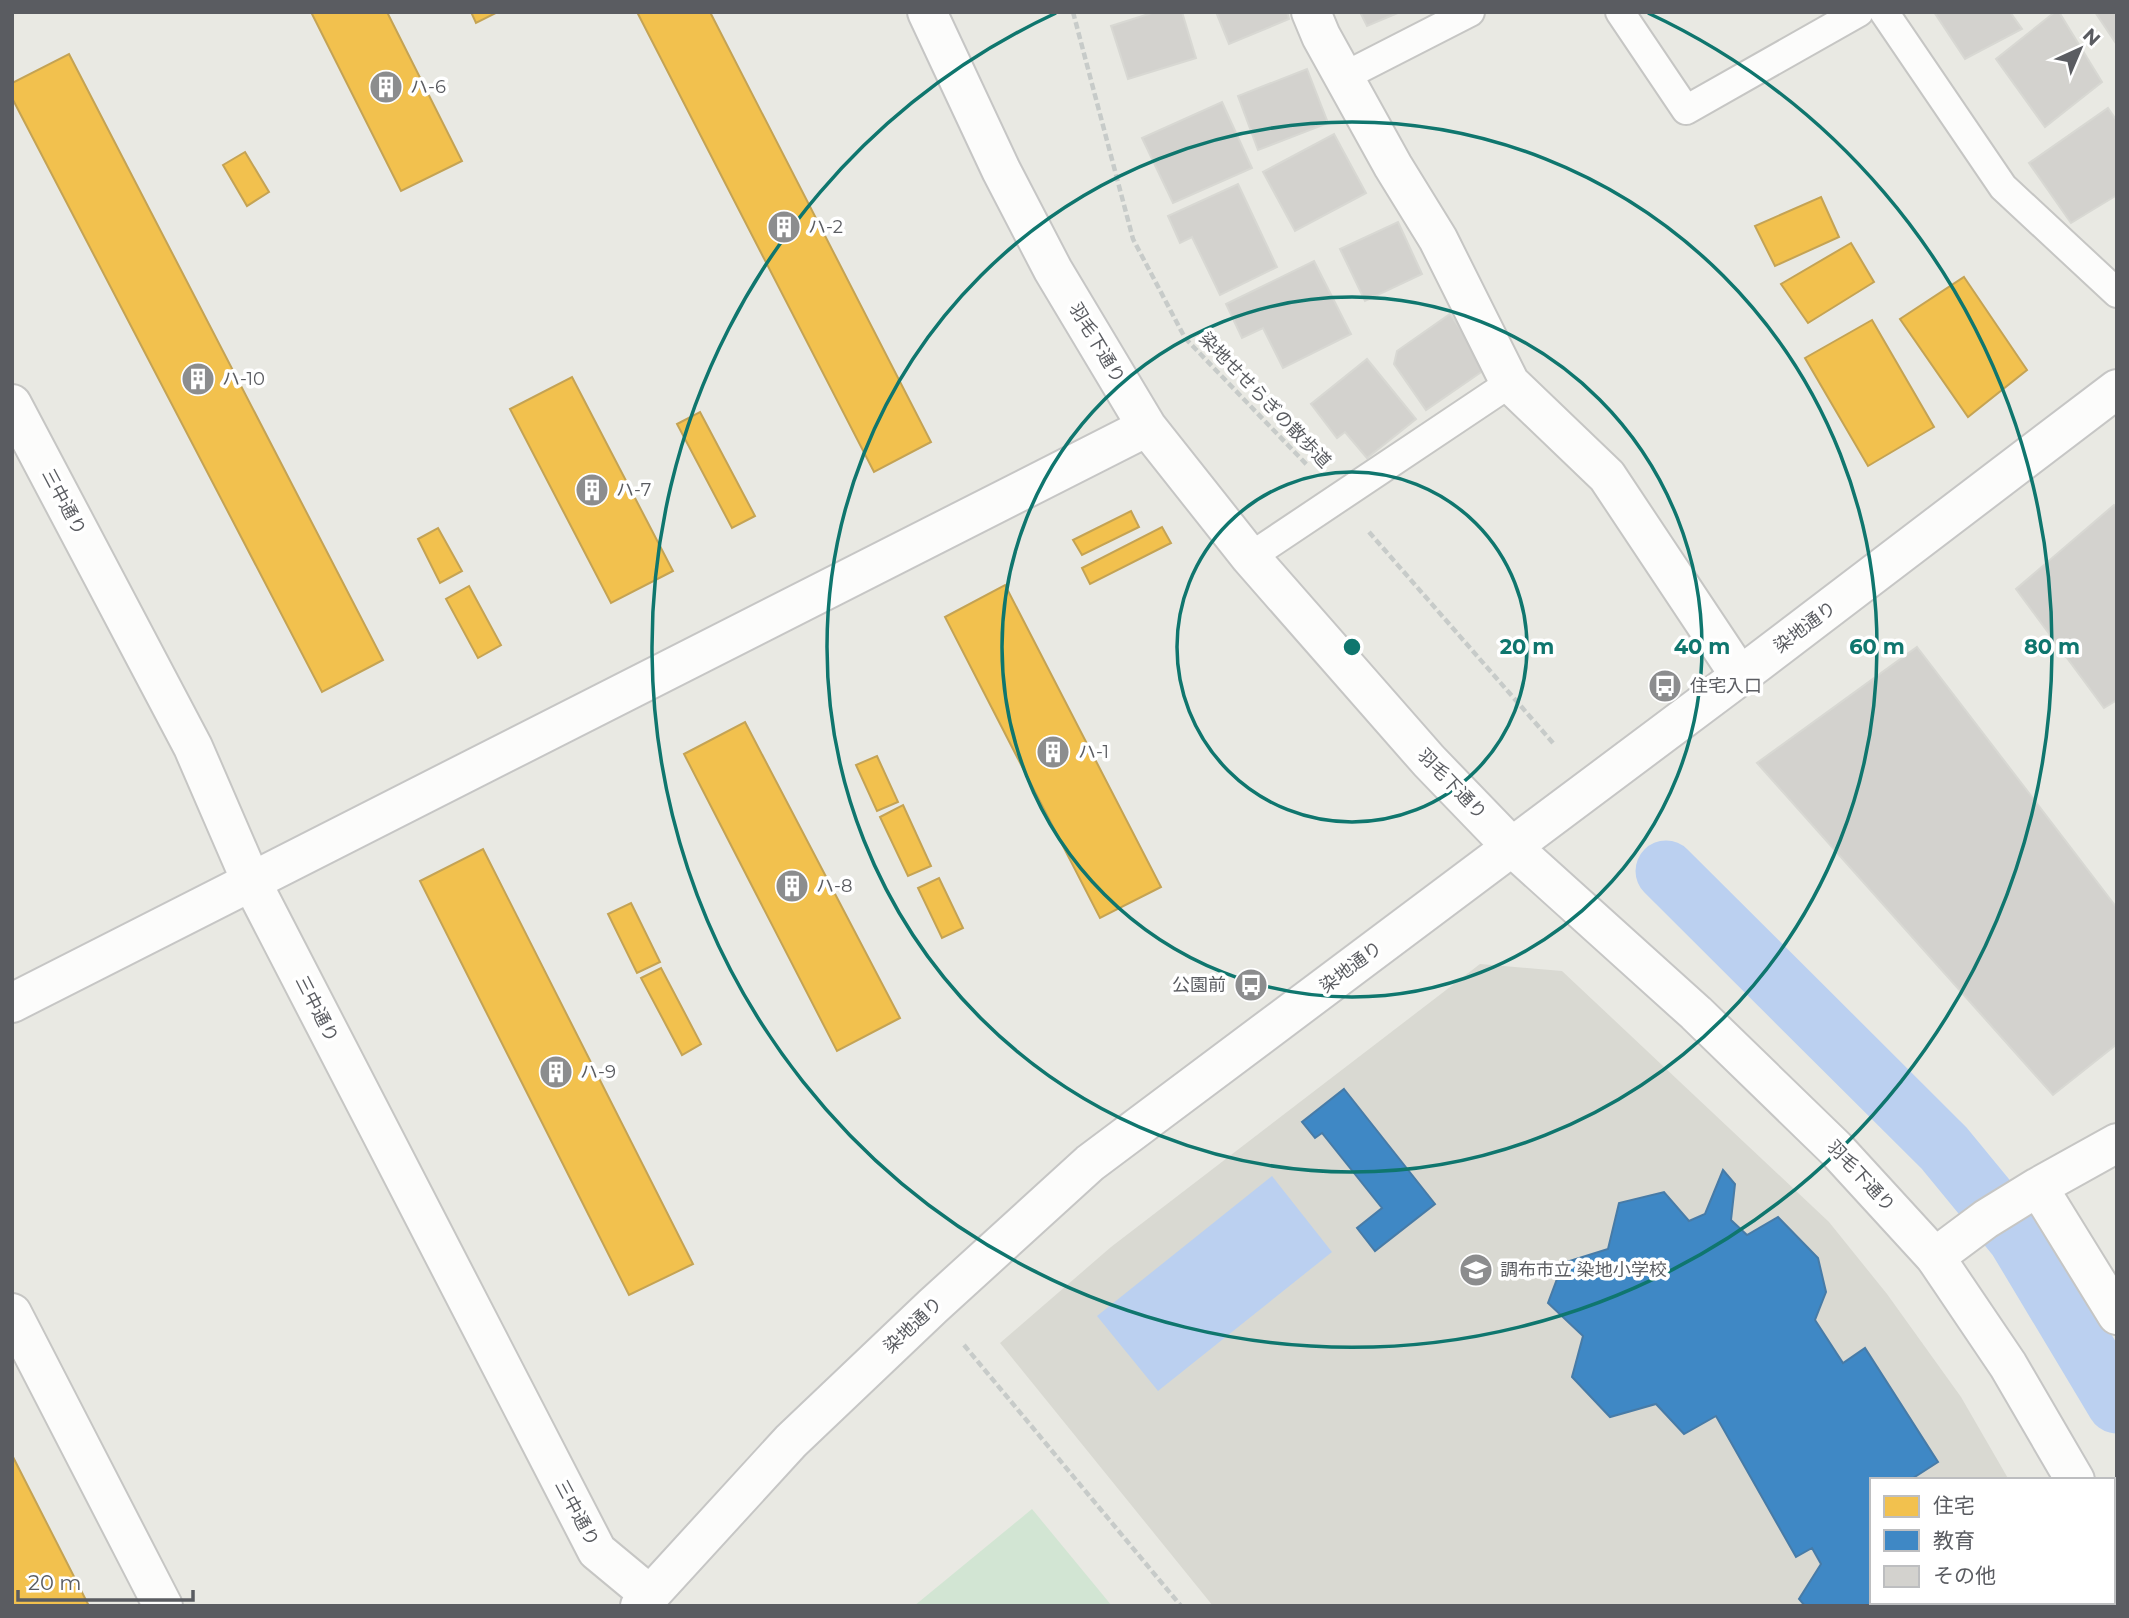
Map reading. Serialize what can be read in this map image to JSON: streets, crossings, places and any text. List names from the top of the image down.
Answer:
{
  "streets": {
    "street": ["羽毛下通り", "三中通り", "染地通り"],
    "path": ["染地せせらぎの散歩道"]
  },
  "crossings": [
    ["羽毛下通り", "染地通り"],
    ["三中通り", "染地通り"]
  ],
  "places": {
    "building": [
      "ハ-6",
      "ハ-2",
      "ハ-10",
      "ハ-7",
      "ハ-1",
      "ハ-8",
      "ハ-9"
    ],
    "bus stop": ["住宅入口", "公園前"],
    "school or university": ["調布市立 染地小学校"]
  },
  "legend": ["住宅", "教育", "その他"],
  "scale_bar": "20 m",
  "north": "top right",
  "rings": [
    "20 m",
    "40 m",
    "60 m",
    "80 m"
  ]
}
